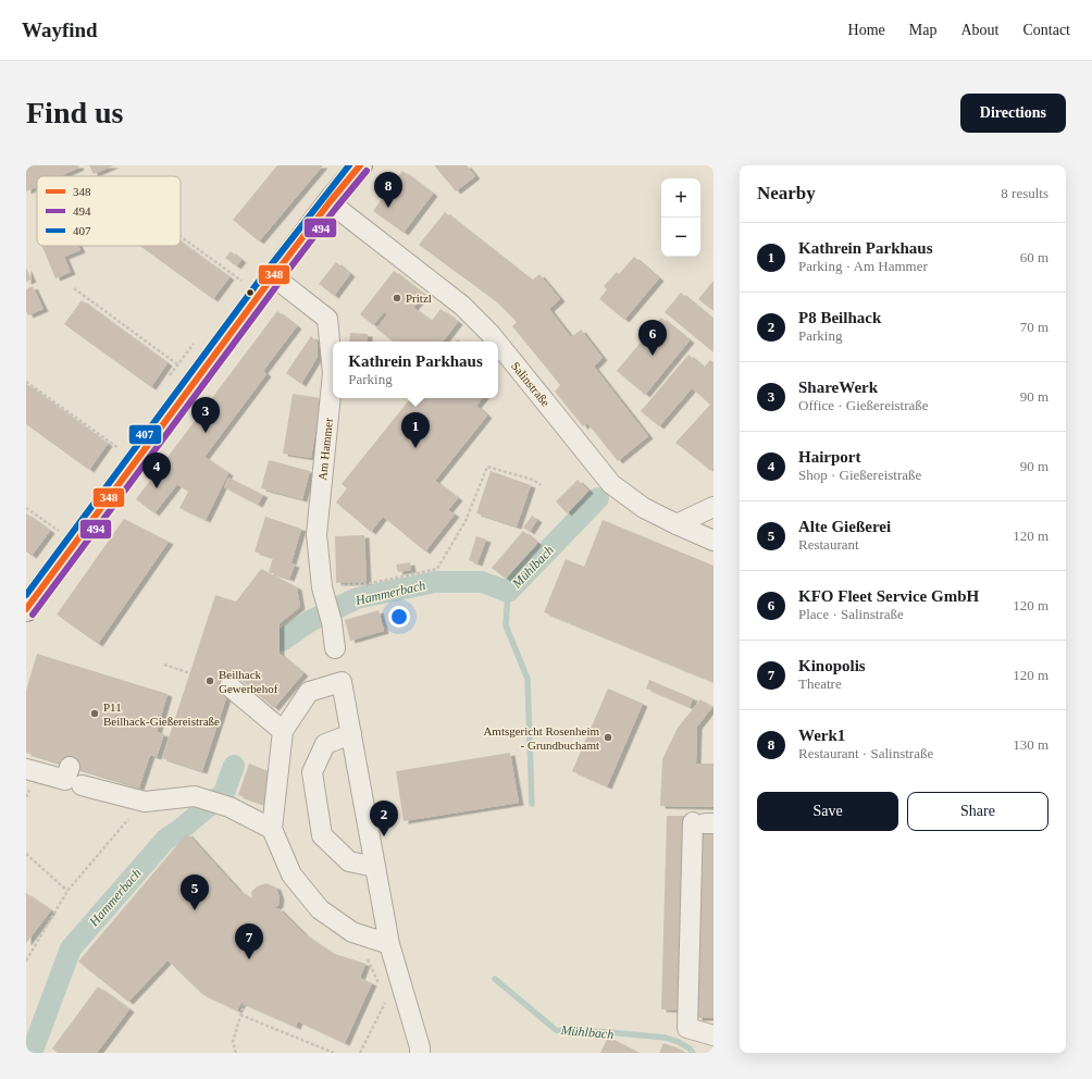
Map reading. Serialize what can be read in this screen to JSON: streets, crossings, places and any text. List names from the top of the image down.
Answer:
{
  "streets": {
    "street": ["Salinstraße", "Am Hammer"]
  },
  "water": ["Mühlbach", "Hammerbach"],
  "places": [
    "Pritzl",
    "Beilhack Gewerbehof",
    "P11 Beilhack-Gießereistraße",
    "Amtsgericht Rosenheim - Grundbuchamt"
  ],
  "lines": ["transit line 348", "transit line 407", "transit line 494"],
  "legend": ["348", "494", "407"],
  "page": {
    "header": "Wayfind",
    "nav": [
      "Home",
      "Map",
      "About",
      "Contact"
    ],
    "buttons": [
      "Directions",
      ["Save", "Share"]
    ],
    "title": "Find us",
    "heading": ["Nearby", "8 results"],
    "pins": [
      "8",
      "6",
      "3",
      "1",
      "4",
      "2",
      "5",
      "7"
    ],
    "map_buttons": ["+", "−"],
    "list": [
      {
        "mark": "1",
        "name": "Kathrein Parkhaus",
        "note": "Parking · Am Hammer",
        "value": "60 m"
      },
      {
        "mark": "2",
        "name": "P8 Beilhack",
        "note": "Parking",
        "value": "70 m"
      },
      {
        "mark": "3",
        "name": "ShareWerk",
        "note": "Office · Gießereistraße",
        "value": "90 m"
      },
      {
        "mark": "4",
        "name": "Hairport",
        "note": "Shop · Gießereistraße",
        "value": "90 m"
      },
      {
        "mark": "5",
        "name": "Alte Gießerei",
        "note": "Restaurant",
        "value": "120 m"
      },
      {
        "mark": "6",
        "name": "KFO Fleet Service GmbH",
        "note": "Place · Salinstraße",
        "value": "120 m"
      },
      {
        "mark": "7",
        "name": "Kinopolis",
        "note": "Theatre",
        "value": "120 m"
      },
      {
        "mark": "8",
        "name": "Werk1",
        "note": "Restaurant · Salinstraße",
        "value": "130 m"
      }
    ],
    "popup": ["Kathrein Parkhaus", "Parking"]
  }
}
